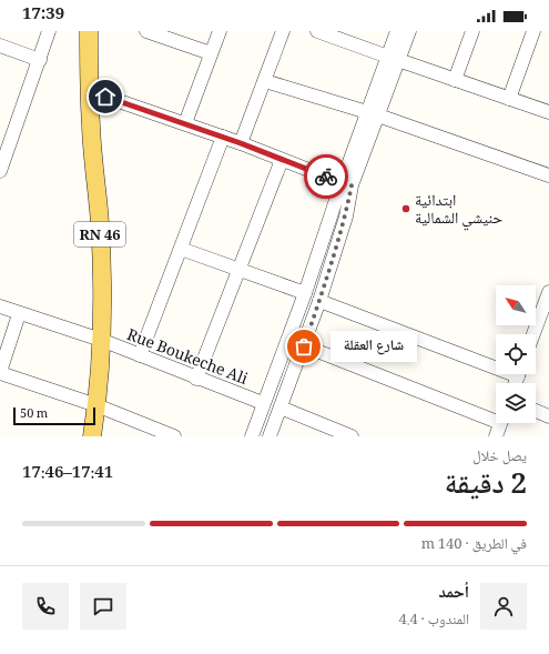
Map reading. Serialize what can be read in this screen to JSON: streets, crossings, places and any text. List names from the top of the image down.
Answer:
{
  "streets": {
    "main road": ["RN 46"],
    "street": ["Rue Boukeche Ali"]
  },
  "crossings": [
    ["RN 46", "Rue Boukeche Ali"]
  ],
  "places": ["ابتدائية حنيشي الشمالية", "شارع العقلة"],
  "scale_bar": "50 m",
  "north": "top left",
  "page": {
    "status": "17:39",
    "bubble": "شارع العقلة",
    "scale": "50 m",
    "heading": ["2 دقيقة", "يصل خلال", "17:41–17:46"],
    "panel": ["أحمد", "المندوب · 4.4"],
    "bar": "في الطريق · 140 m"
  }
}
